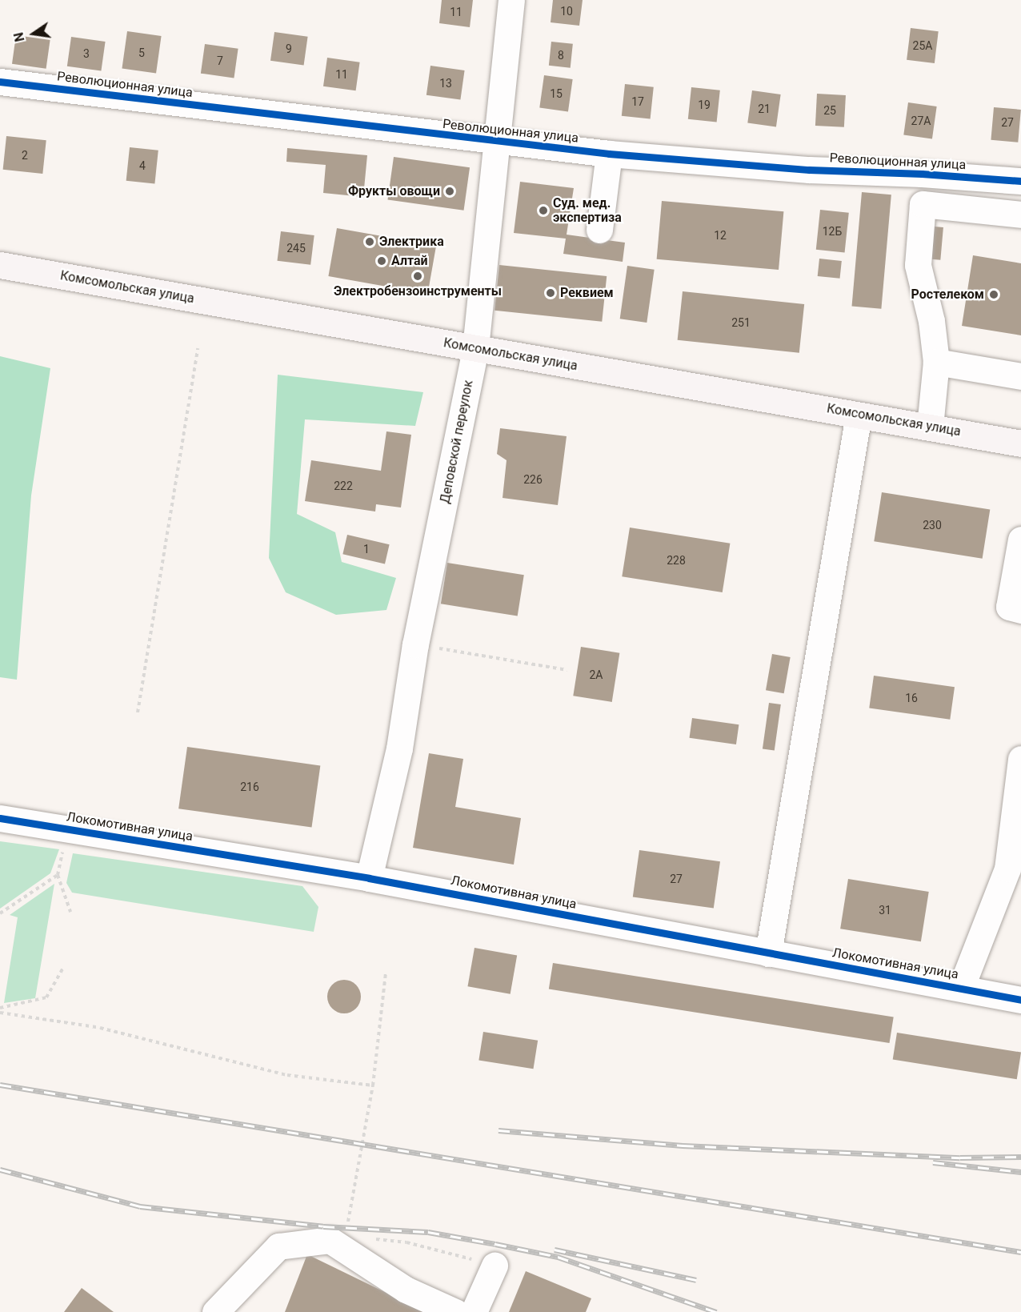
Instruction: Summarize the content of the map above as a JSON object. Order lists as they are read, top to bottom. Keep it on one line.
{"streets":{"main road":["Комсомольская улица"],"street":["Революционная улица","Деповской переулок","Локомотивная улица"]},"crossings":[["Революционная улица","Деповской переулок"],["Комсомольская улица","Деповской переулок"],["Деповской переулок","Локомотивная улица"]],"places":["Фрукты овощи","Суд. мед. экспертиза","Электрика","Алтай","Электробензоинструменты","Реквием","Ростелеком"],"house_numbers":["10","11","25А","9","5","3","8","7","11","13","15","17","19","21","25","27А","27","2","4","12Б","12","245","251","226","222","230","1","228","2А","16","216","27","31"],"north":"left"}
